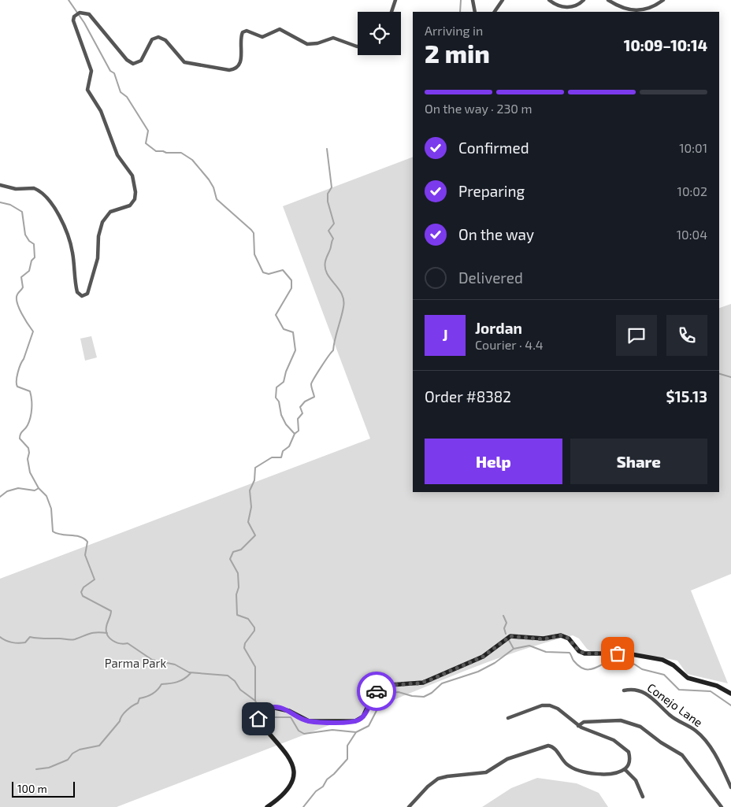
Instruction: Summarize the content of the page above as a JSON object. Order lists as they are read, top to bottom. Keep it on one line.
{"streets":{"street":["Conejo Lane"]},"parks":["Parma Park"],"scale_bar":"100 m","page":{"heading":["2 min","Arriving in","10:09–10:14"],"panel":["Jordan","Courier · 4.4","Order #8382","$15.13"],"bar":"On the way · 230 m","list":[["Confirmed","10:01"],["Preparing","10:02"],["On the way","10:04"],"Delivered"],"round":"J","buttons":["Help","Share"],"scale":"100 m"}}
